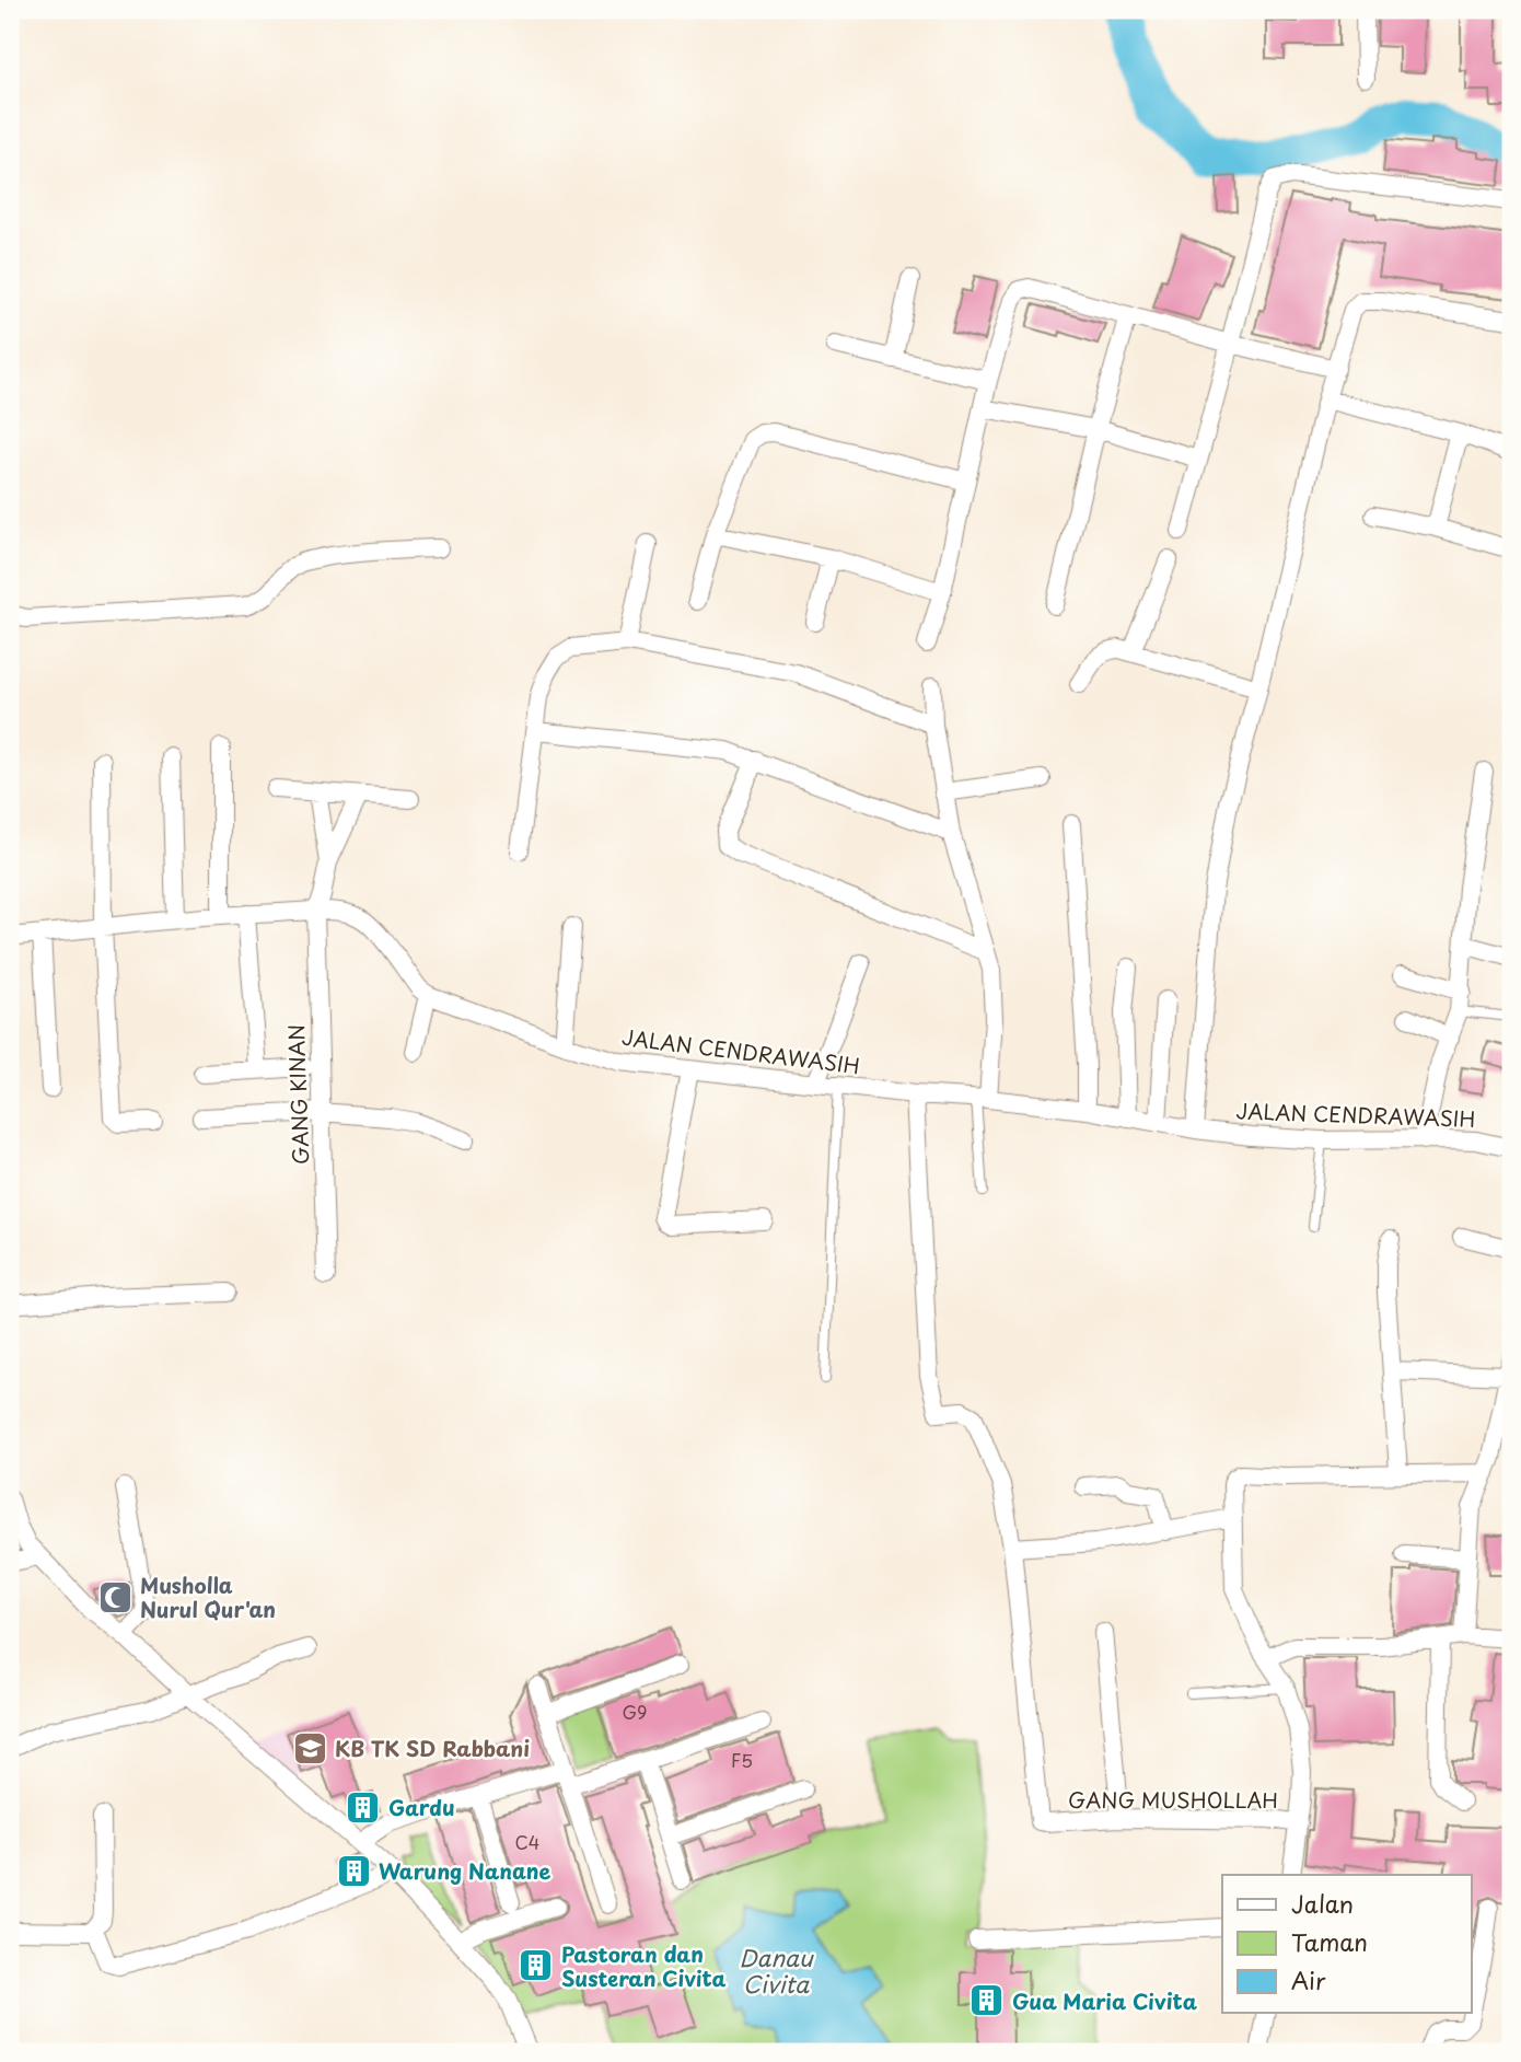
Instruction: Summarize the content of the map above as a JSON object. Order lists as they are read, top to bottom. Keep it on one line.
{"streets":{"street":["JALAN CENDRAWASIH","GANG KINAN","GANG MUSHOLLAH"]},"crossings":[["JALAN CENDRAWASIH","GANG KINAN"]],"water":["Danau Civita"],"places":{"mosque":["Musholla Nurul Qur'an"],"school or university":["KB TK SD Rabbani"],"building":["Gardu","Warung Nanane","Pastoran dan Susteran Civita","Gua Maria Civita"]},"house_numbers":["G9","F5","C4"],"legend":["Jalan","Taman","Air"]}
